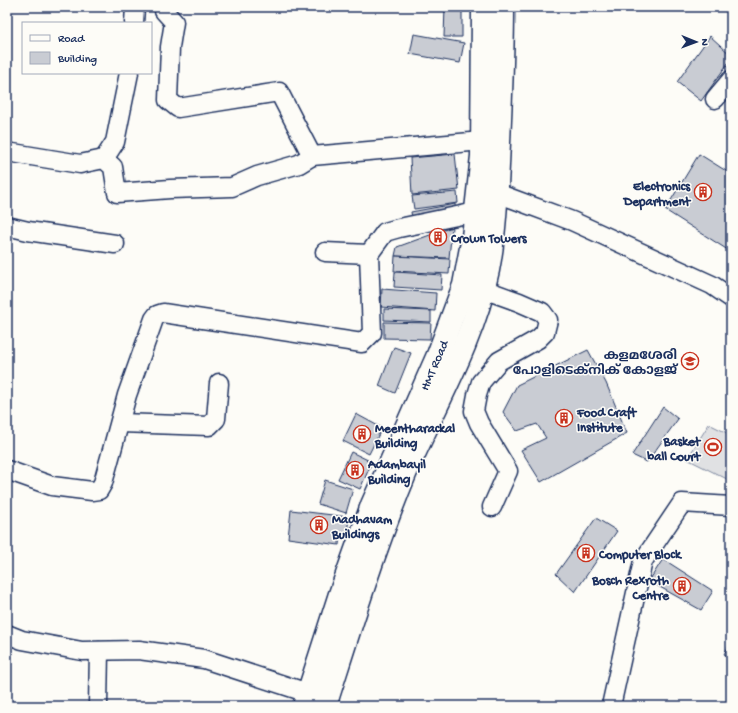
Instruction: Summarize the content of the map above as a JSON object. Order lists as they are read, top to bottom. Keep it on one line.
{"streets":{"main road":["HMT Road"]},"places":{"building":["Electronics Department","Crown Towers","Food Craft Institute","Meentharackal Building","Adambayil Building","Madhavam Buildings","Computer Block","Bosch Rexroth Centre"],"school or university":["കളമശേരി പോളിടെക്നിക് കോളജ്"],"sports":["Basket ball Court"]},"legend":["Road","Building"],"north":"right"}
